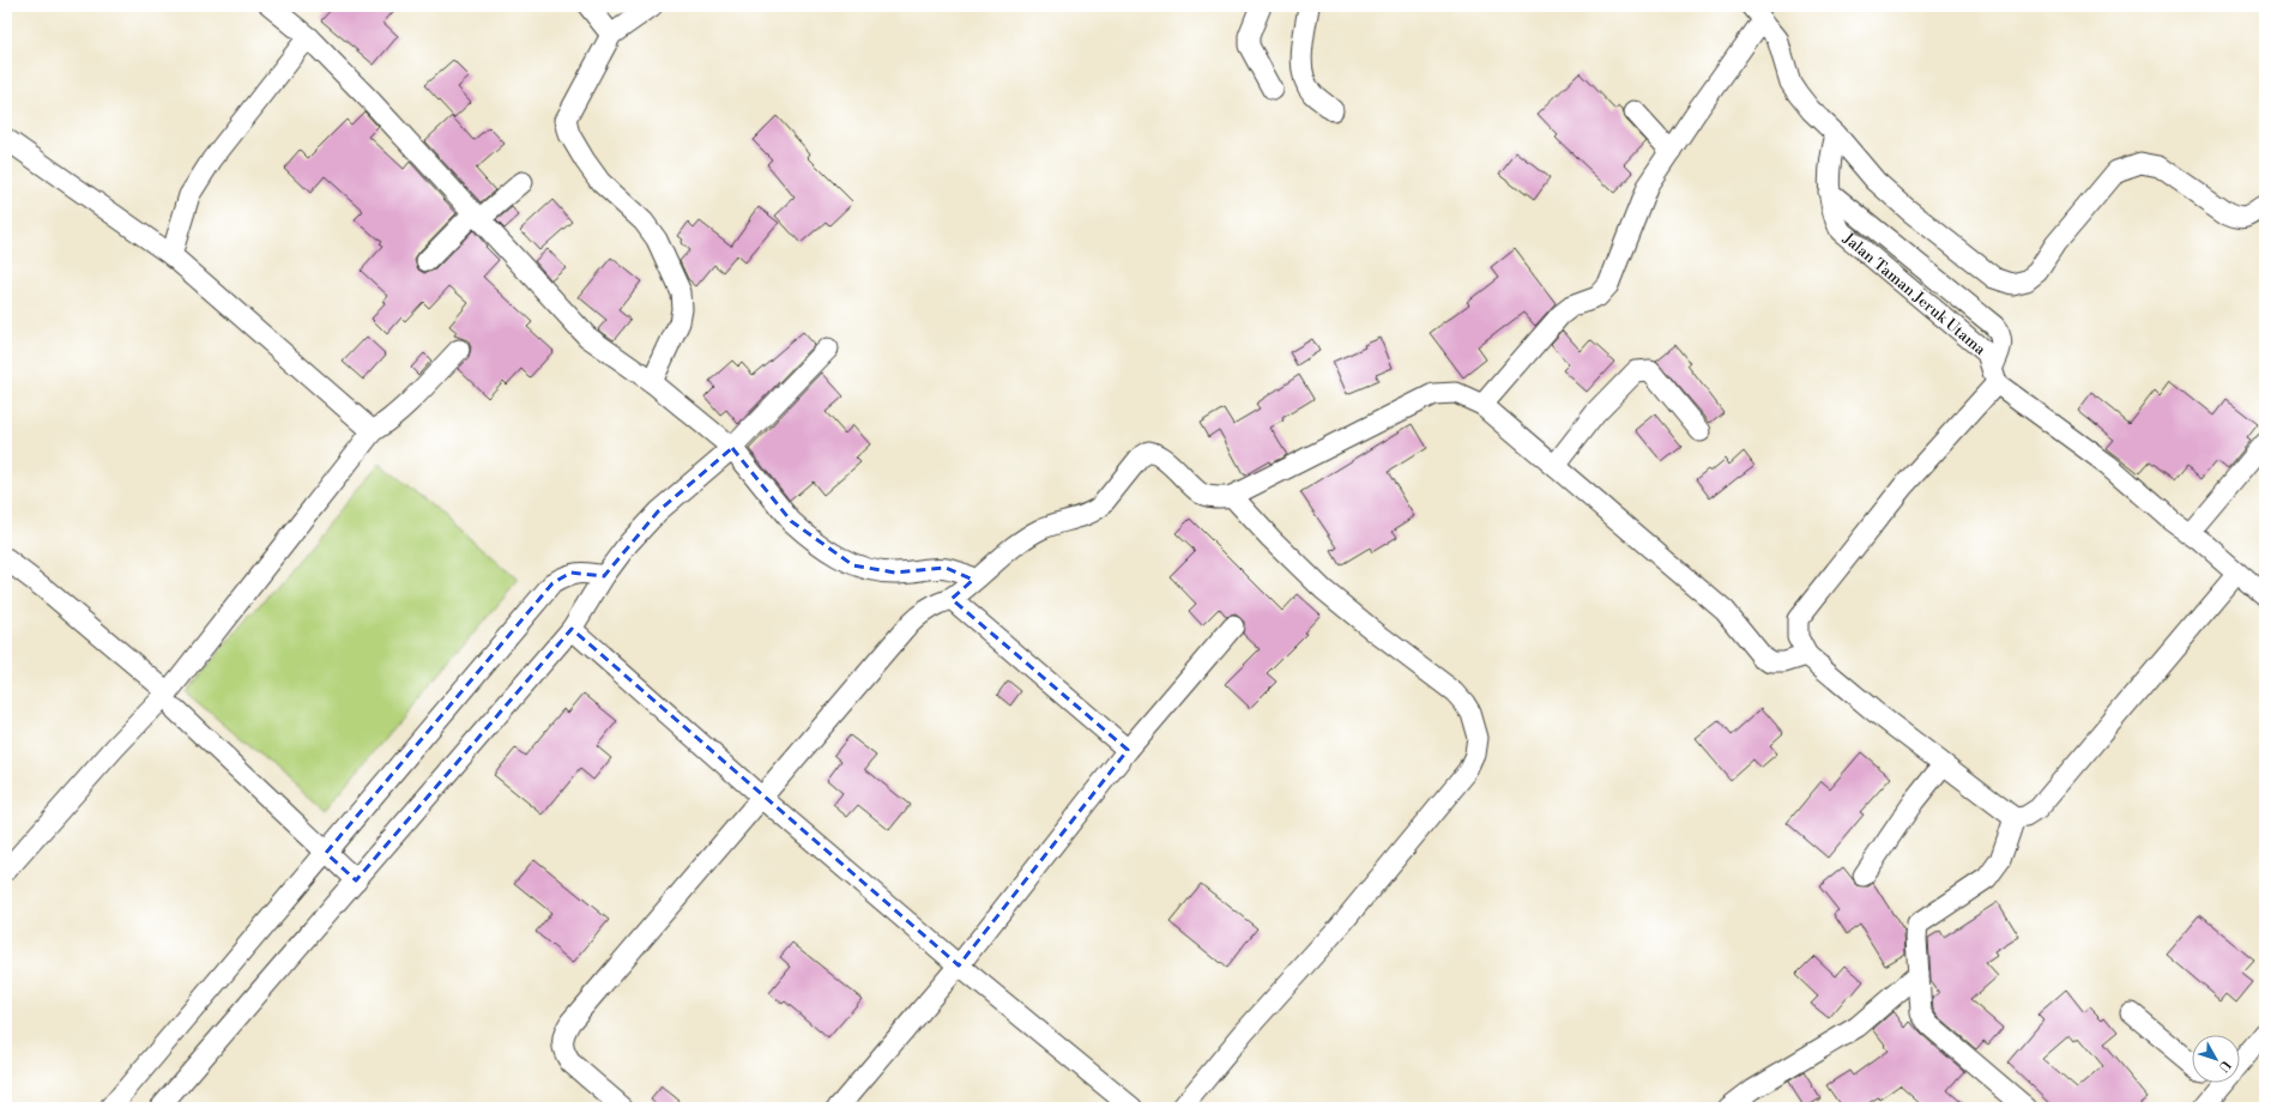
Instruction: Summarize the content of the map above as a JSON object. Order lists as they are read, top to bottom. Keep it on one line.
{"north":"bottom right"}
